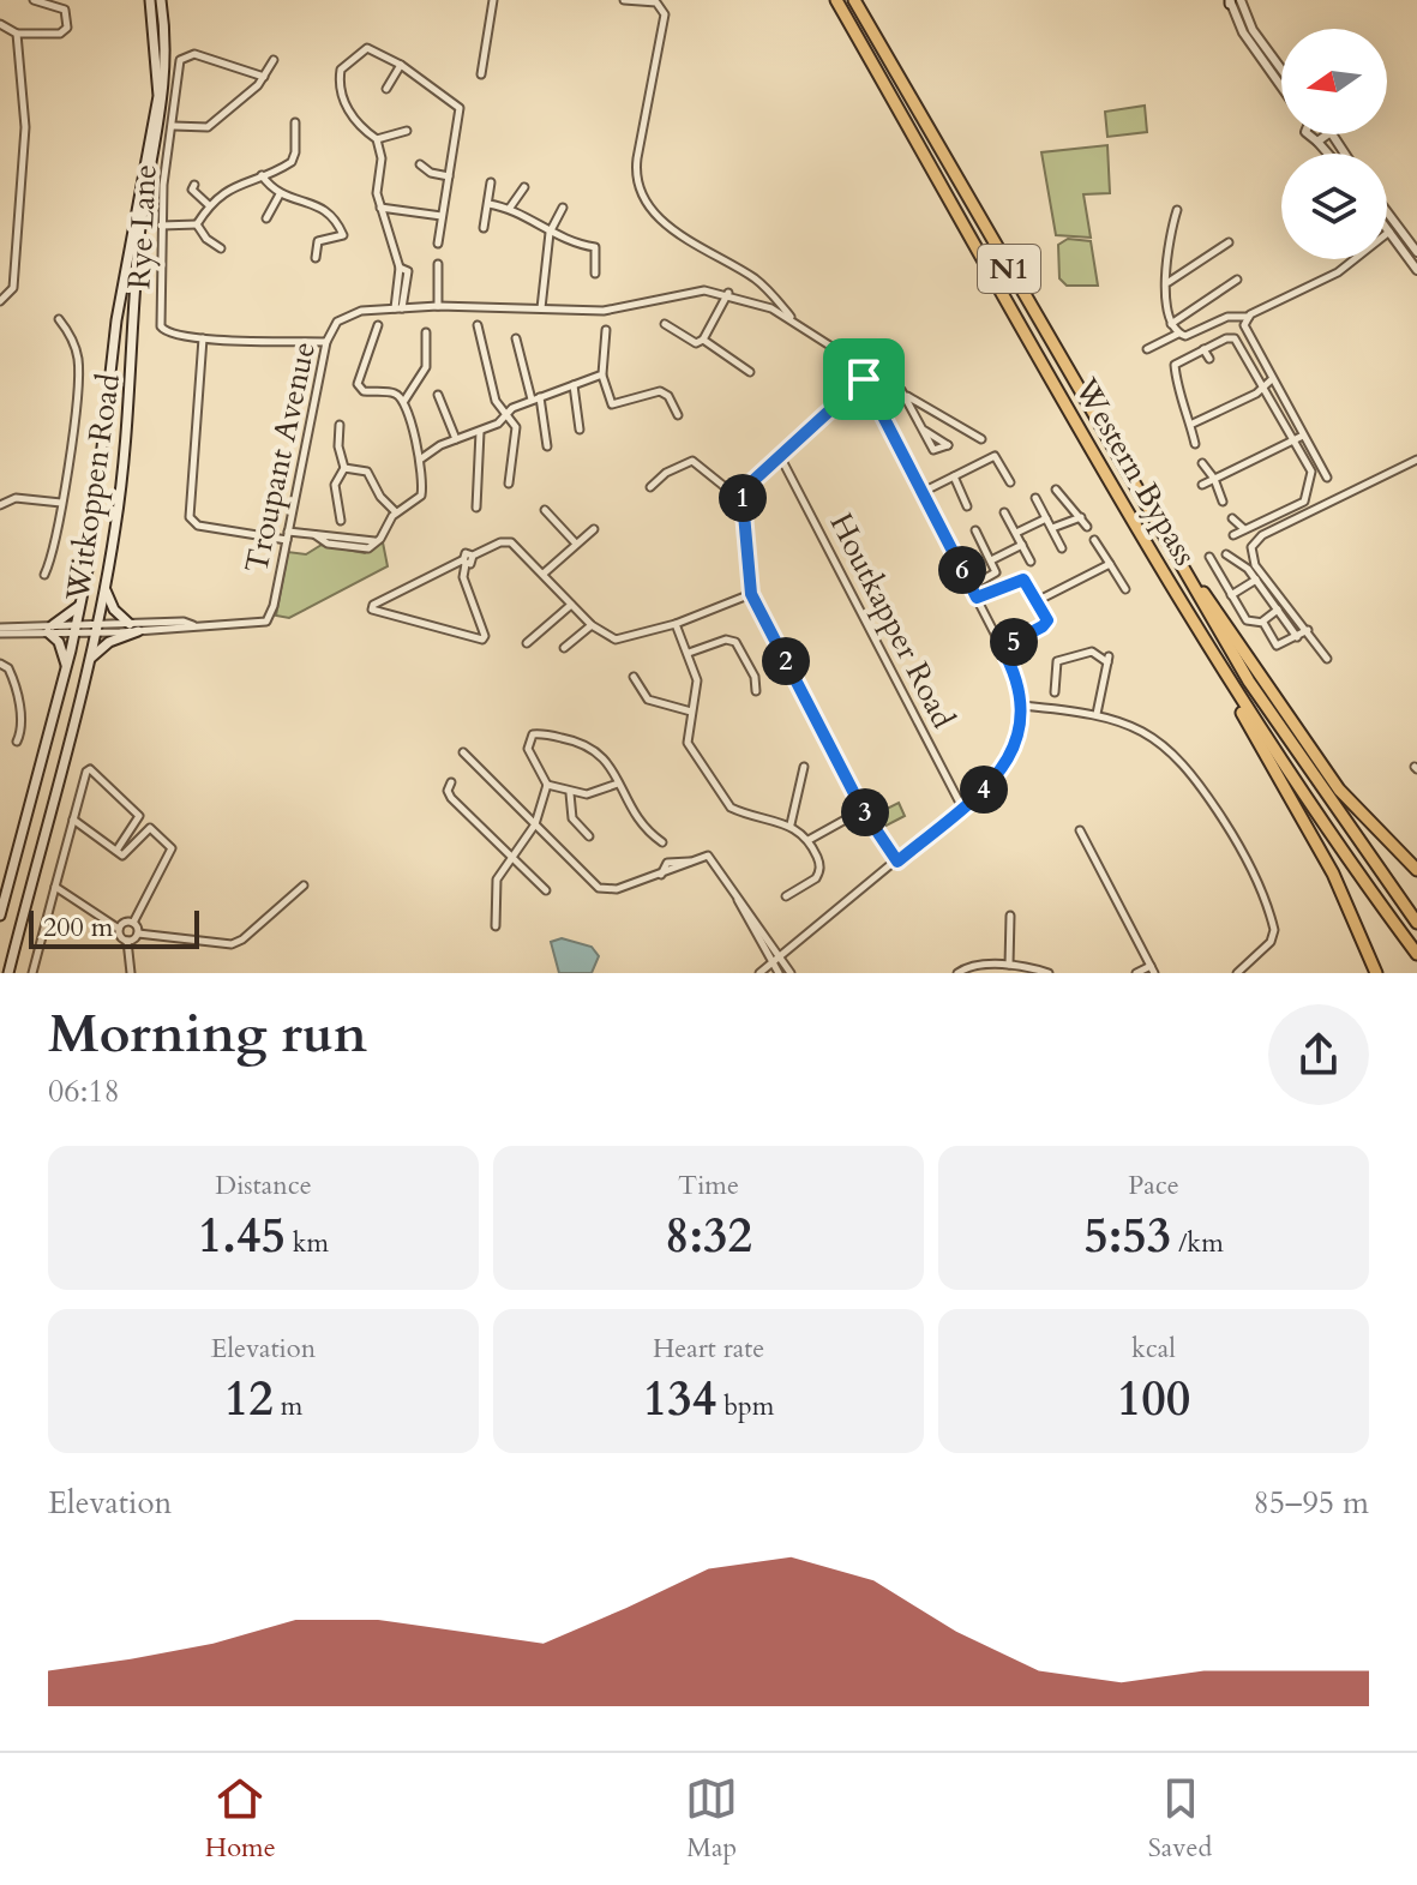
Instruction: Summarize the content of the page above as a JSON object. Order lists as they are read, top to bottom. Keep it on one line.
{"streets":{"highway":["N1","Western Bypass"],"main road":["Witkoppen Road"],"street":["Rye Lane","Troupant Avenue","Houtkapper Road"]},"crossings":[["Troupant Avenue","Houtkapper Road"]],"scale_bar":"200 m","north":"left","page":{"pins":["1","6","5","2","4","3"],"scale":"200 m","heading":["Morning run","06:18"],"stats":[["Distance","1.45 km"],["Time","8:32"],["Pace","5:53 /km"],["Elevation","12 m"],["Heart rate","134 bpm"],["kcal","100"]],"chart":["Elevation","85–95 m"],"tabs":["Home","Map","Saved"]}}
